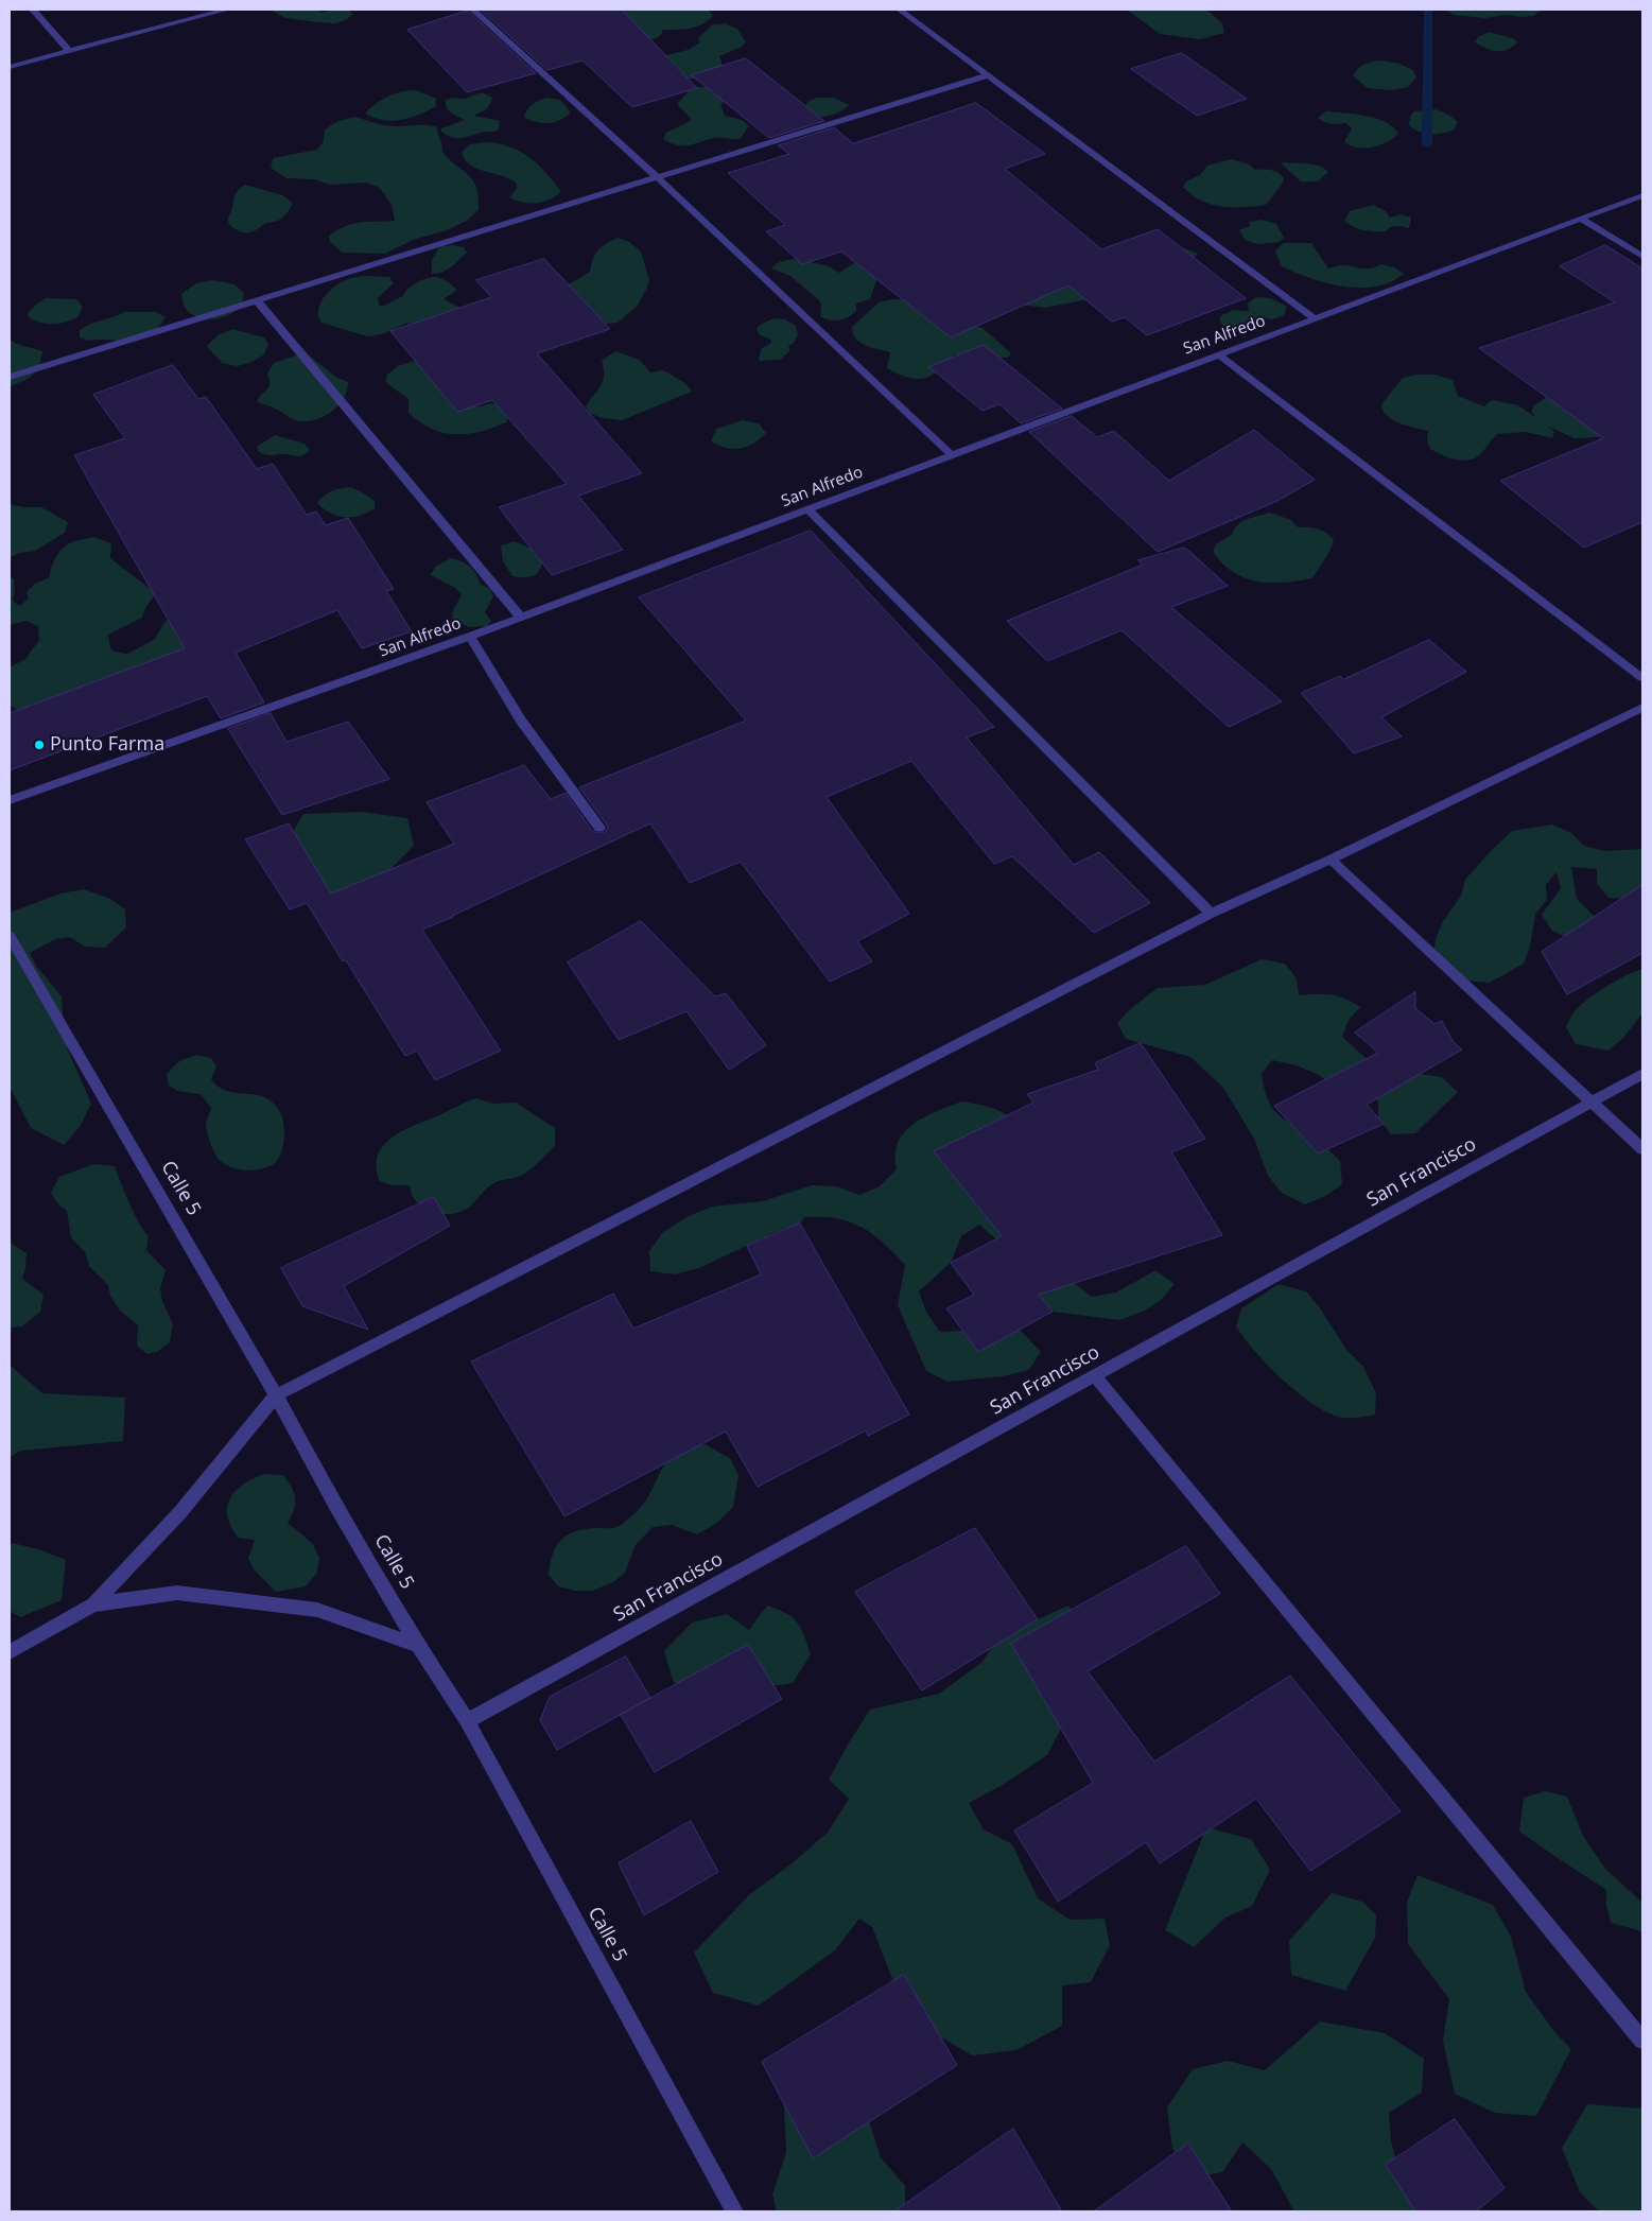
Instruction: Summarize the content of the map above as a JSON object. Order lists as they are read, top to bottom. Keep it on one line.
{"streets":{"street":["San Alfredo","San Francisco","Calle 5"]},"crossings":[["San Francisco","Calle 5"]],"places":["Punto Farma"]}
